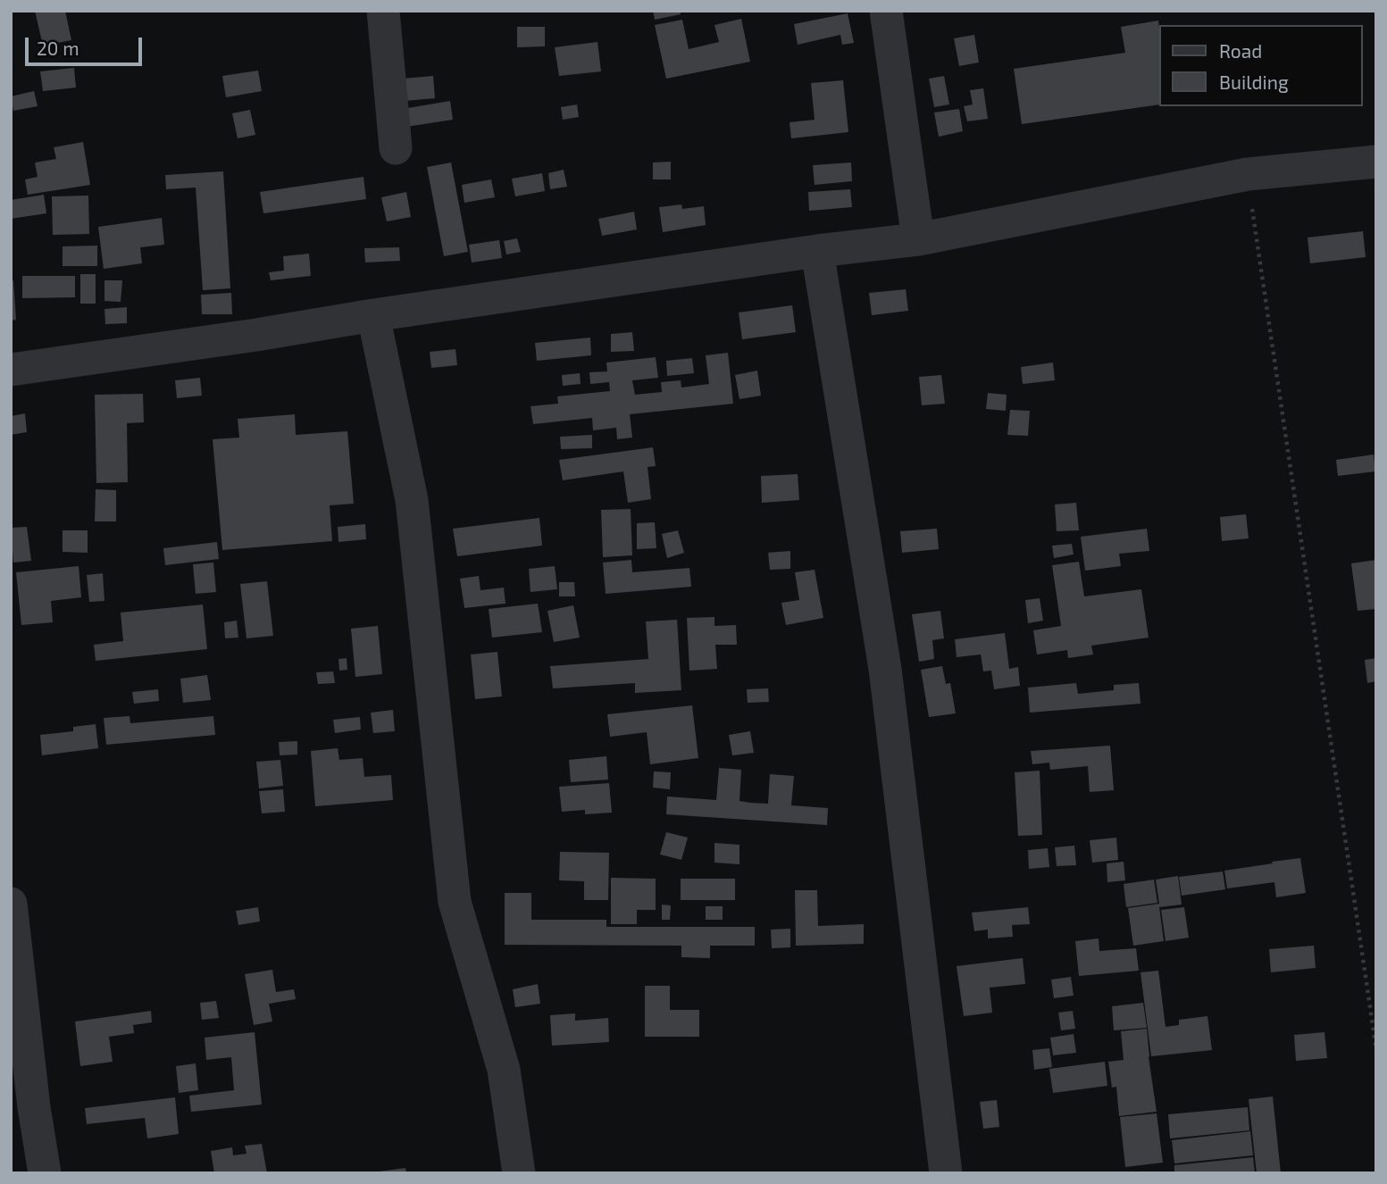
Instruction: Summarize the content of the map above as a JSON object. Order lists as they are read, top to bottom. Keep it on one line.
{"legend":["Road","Building"],"scale_bar":"20 m"}
